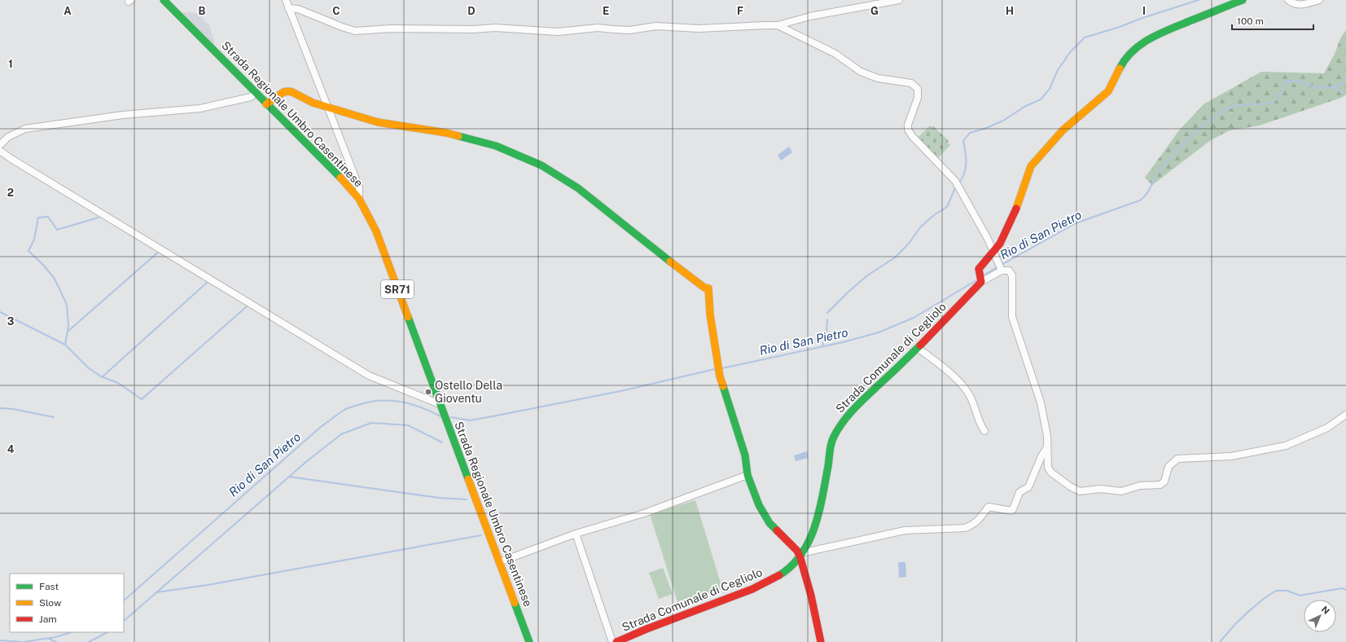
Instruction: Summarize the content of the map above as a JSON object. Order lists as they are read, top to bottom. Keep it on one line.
{"streets":{"street":["Strada Regionale Umbro Casentinese","SR71","Strada Comunale di Cegliolo"]},"water":["Rio di San Pietro"],"places":["Ostello Della Gioventu"],"legend":["Fast","Slow","Jam"],"scale_bar":"100 m","north":"top right","grid":{"columns":["A","B","C","D","E","F","G","H","I"],"rows":["1","2","3","4"]}}
